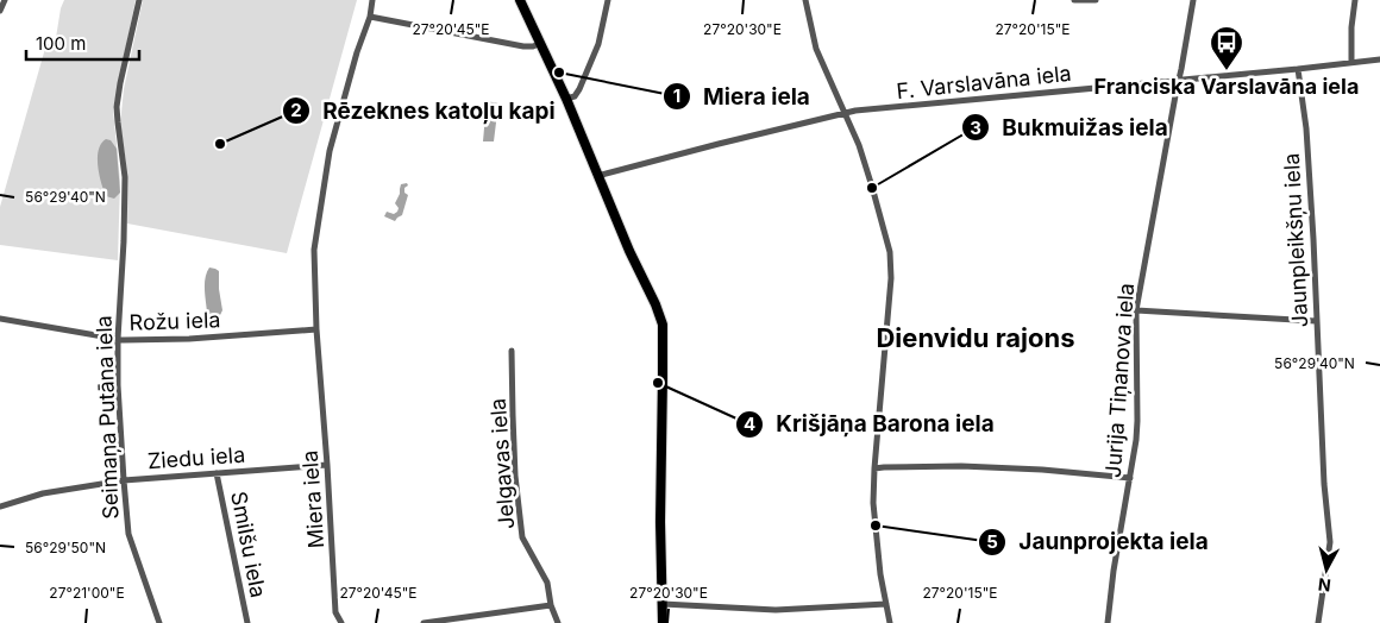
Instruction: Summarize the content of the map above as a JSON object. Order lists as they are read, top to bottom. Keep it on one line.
{"streets":{"street":["F. Varslavāna iela","Jaunpleikšņu iela","Rožu iela","Jurija Tiņanova iela","Seimaņa Putāna iela","Ziedu iela","Jelgavas iela","Miera iela","Smilšu iela"]},"crossings":[["F. Varslavāna iela","Jaunpleikšņu iela"],["F. Varslavāna iela","Jurija Tiņanova iela"],["Rožu iela","Seimaņa Putāna iela"],["Rožu iela","Miera iela"],["Seimaņa Putāna iela","Ziedu iela"],["Ziedu iela","Miera iela"],["Ziedu iela","Smilšu iela"]],"districts":["Dienvidu rajons"],"places":{"bus stop":["Franciska Varslavāna iela"],"other":["Miera iela","Rēzeknes katoļu kapi","Bukmuižas iela","Krišjāņa Barona iela","Jaunprojekta iela"]},"scale_bar":"100 m","north":"bottom","coordinates":["27°20'45\"E","27°20'30\"E","27°20'15\"E","56°29'40\"N","56°29'50\"N","27°21'00\"E"]}
